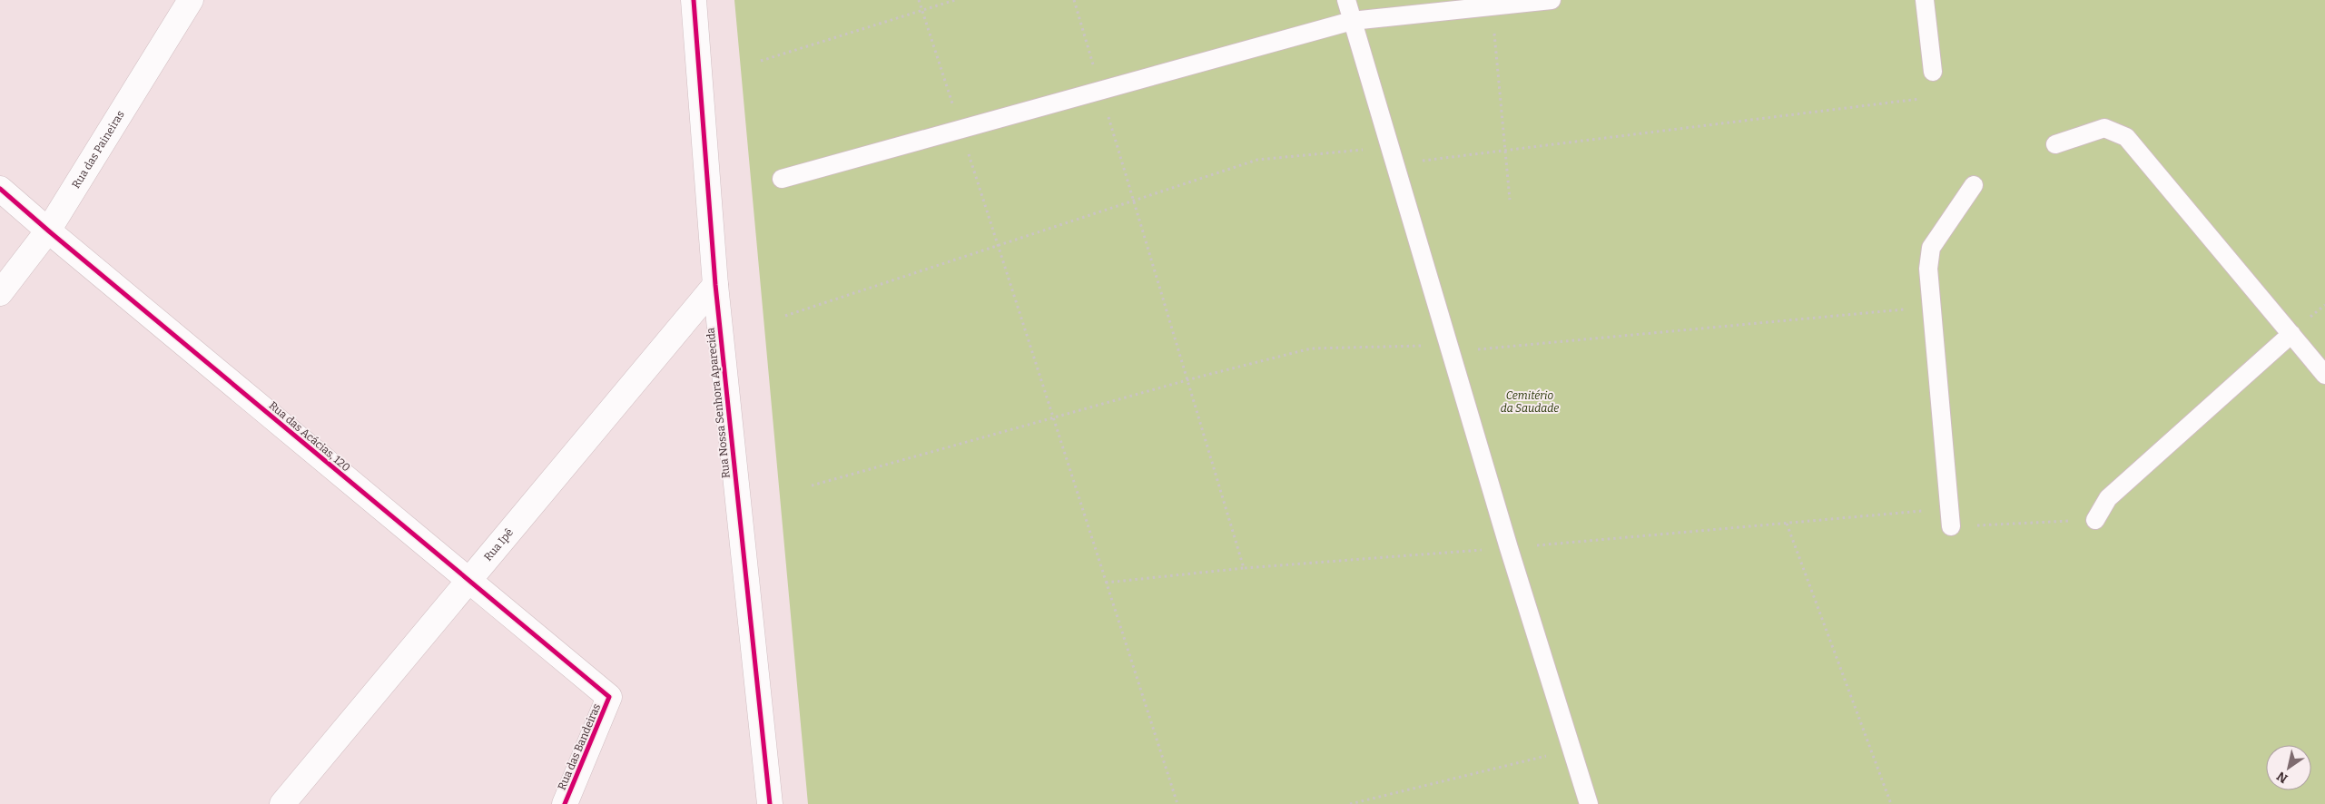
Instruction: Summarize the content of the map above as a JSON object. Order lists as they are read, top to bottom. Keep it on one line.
{"streets":{"street":["Rua das Paineiras","Rua Nossa Senhora Aparecida","Rua das Acácias, 120","Rua Ipê","Rua das Bandeiras"]},"crossings":[["Rua das Paineiras","Rua das Acácias, 120"],["Rua Nossa Senhora Aparecida","Rua Ipê"],["Rua das Acácias, 120","Rua Ipê"],["Rua das Acácias, 120","Rua das Bandeiras"]],"parks":["Cemitério da Saudade"],"north":"bottom left"}
